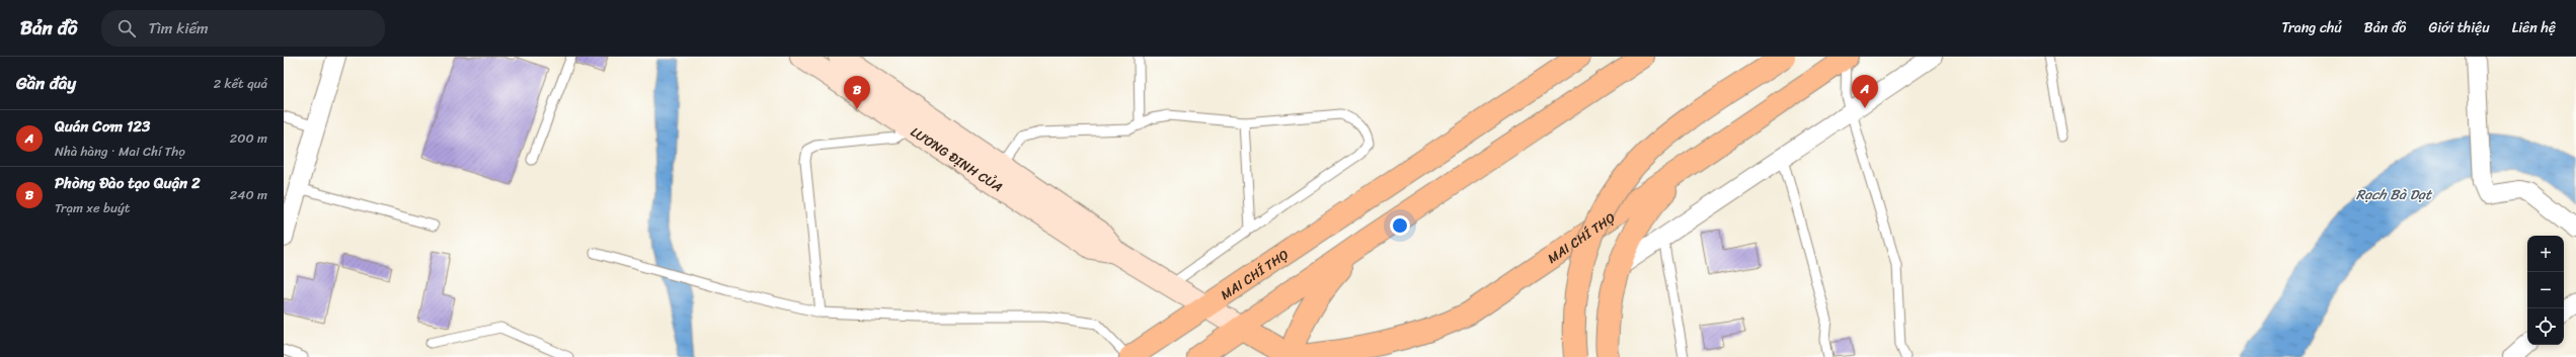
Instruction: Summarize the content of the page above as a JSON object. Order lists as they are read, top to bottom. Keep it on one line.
{"streets":{"main road":["LƯƠNG ĐỊNH CỦA","MAI CHÍ THỌ"]},"crossings":[["LƯƠNG ĐỊNH CỦA","MAI CHÍ THỌ"]],"water":["Rạch Bà Dạt"],"page":{"header":"Bản đồ","search":"Tìm kiếm","nav":["Trang chủ","Bản đồ","Giới thiệu","Liên hệ"],"heading":["Gần đây","2 kết quả"],"pins":["A","B"],"list":[{"mark":"A","name":"Quán Cơm 123","note":"Nhà hàng · Mai Chí Thọ","value":"200 m"},{"mark":"B","name":"Phòng Đào tạo Quận 2","note":"Trạm xe buýt","value":"240 m"}],"map_buttons":["+","−"]}}
